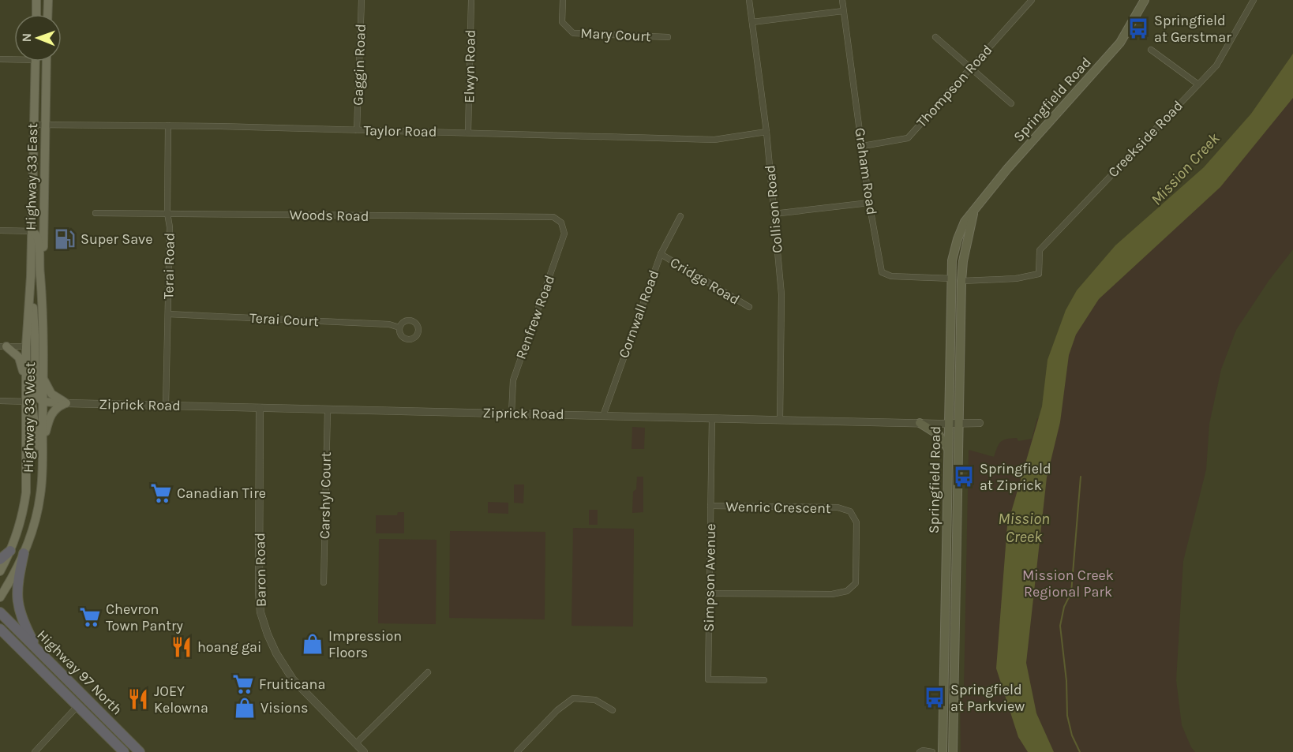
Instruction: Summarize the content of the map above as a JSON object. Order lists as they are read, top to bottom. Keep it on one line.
{"streets":{"highway":["Highway 97 North"],"main road":["Springfield Road","Highway 33 East","Highway 33 West"],"street":["Mary Court","Gaggin Road","Elwyn Road","Thompson Road","Taylor Road","Creekside Road","Graham Road","Collison Road","Woods Road","Terai Road","Cridge Road","Cornwall Road","Renfrew Road","Terai Court","Ziprick Road","Carshyl Court","Wenric Crescent","Baron Road","Simpson Avenue"]},"crossings":[["Gaggin Road","Taylor Road"],["Elwyn Road","Taylor Road"],["Thompson Road","Graham Road"],["Springfield Road","Creekside Road"],["Springfield Road","Graham Road"],["Springfield Road","Ziprick Road"],["Taylor Road","Highway 33 East"],["Taylor Road","Collison Road"],["Taylor Road","Terai Road"],["Taylor Road","Highway 33 West"],["Highway 33 East","Highway 33 West"],["Collison Road","Ziprick Road"],["Woods Road","Terai Road"],["Woods Road","Renfrew Road"],["Terai Road","Terai Court"],["Terai Road","Ziprick Road"],["Cridge Road","Cornwall Road"],["Cornwall Road","Ziprick Road"],["Renfrew Road","Ziprick Road"],["Ziprick Road","Carshyl Court"],["Ziprick Road","Baron Road"],["Ziprick Road","Simpson Avenue"],["Wenric Crescent","Simpson Avenue"]],"water":["Mission Creek"],"parks":["Mission Creek Regional Park"],"places":{"bus stop":["Springfield at Gerstmar","Springfield at Ziprick","Springfield at Parkview"],"fuel station":["Super Save"],"supermarket":["Canadian Tire","Chevron Town Pantry","Fruiticana"],"shop":["Impression Floors","Visions"],"restaurant":["hoang gai","JOEY Kelowna"]},"north":"left"}
